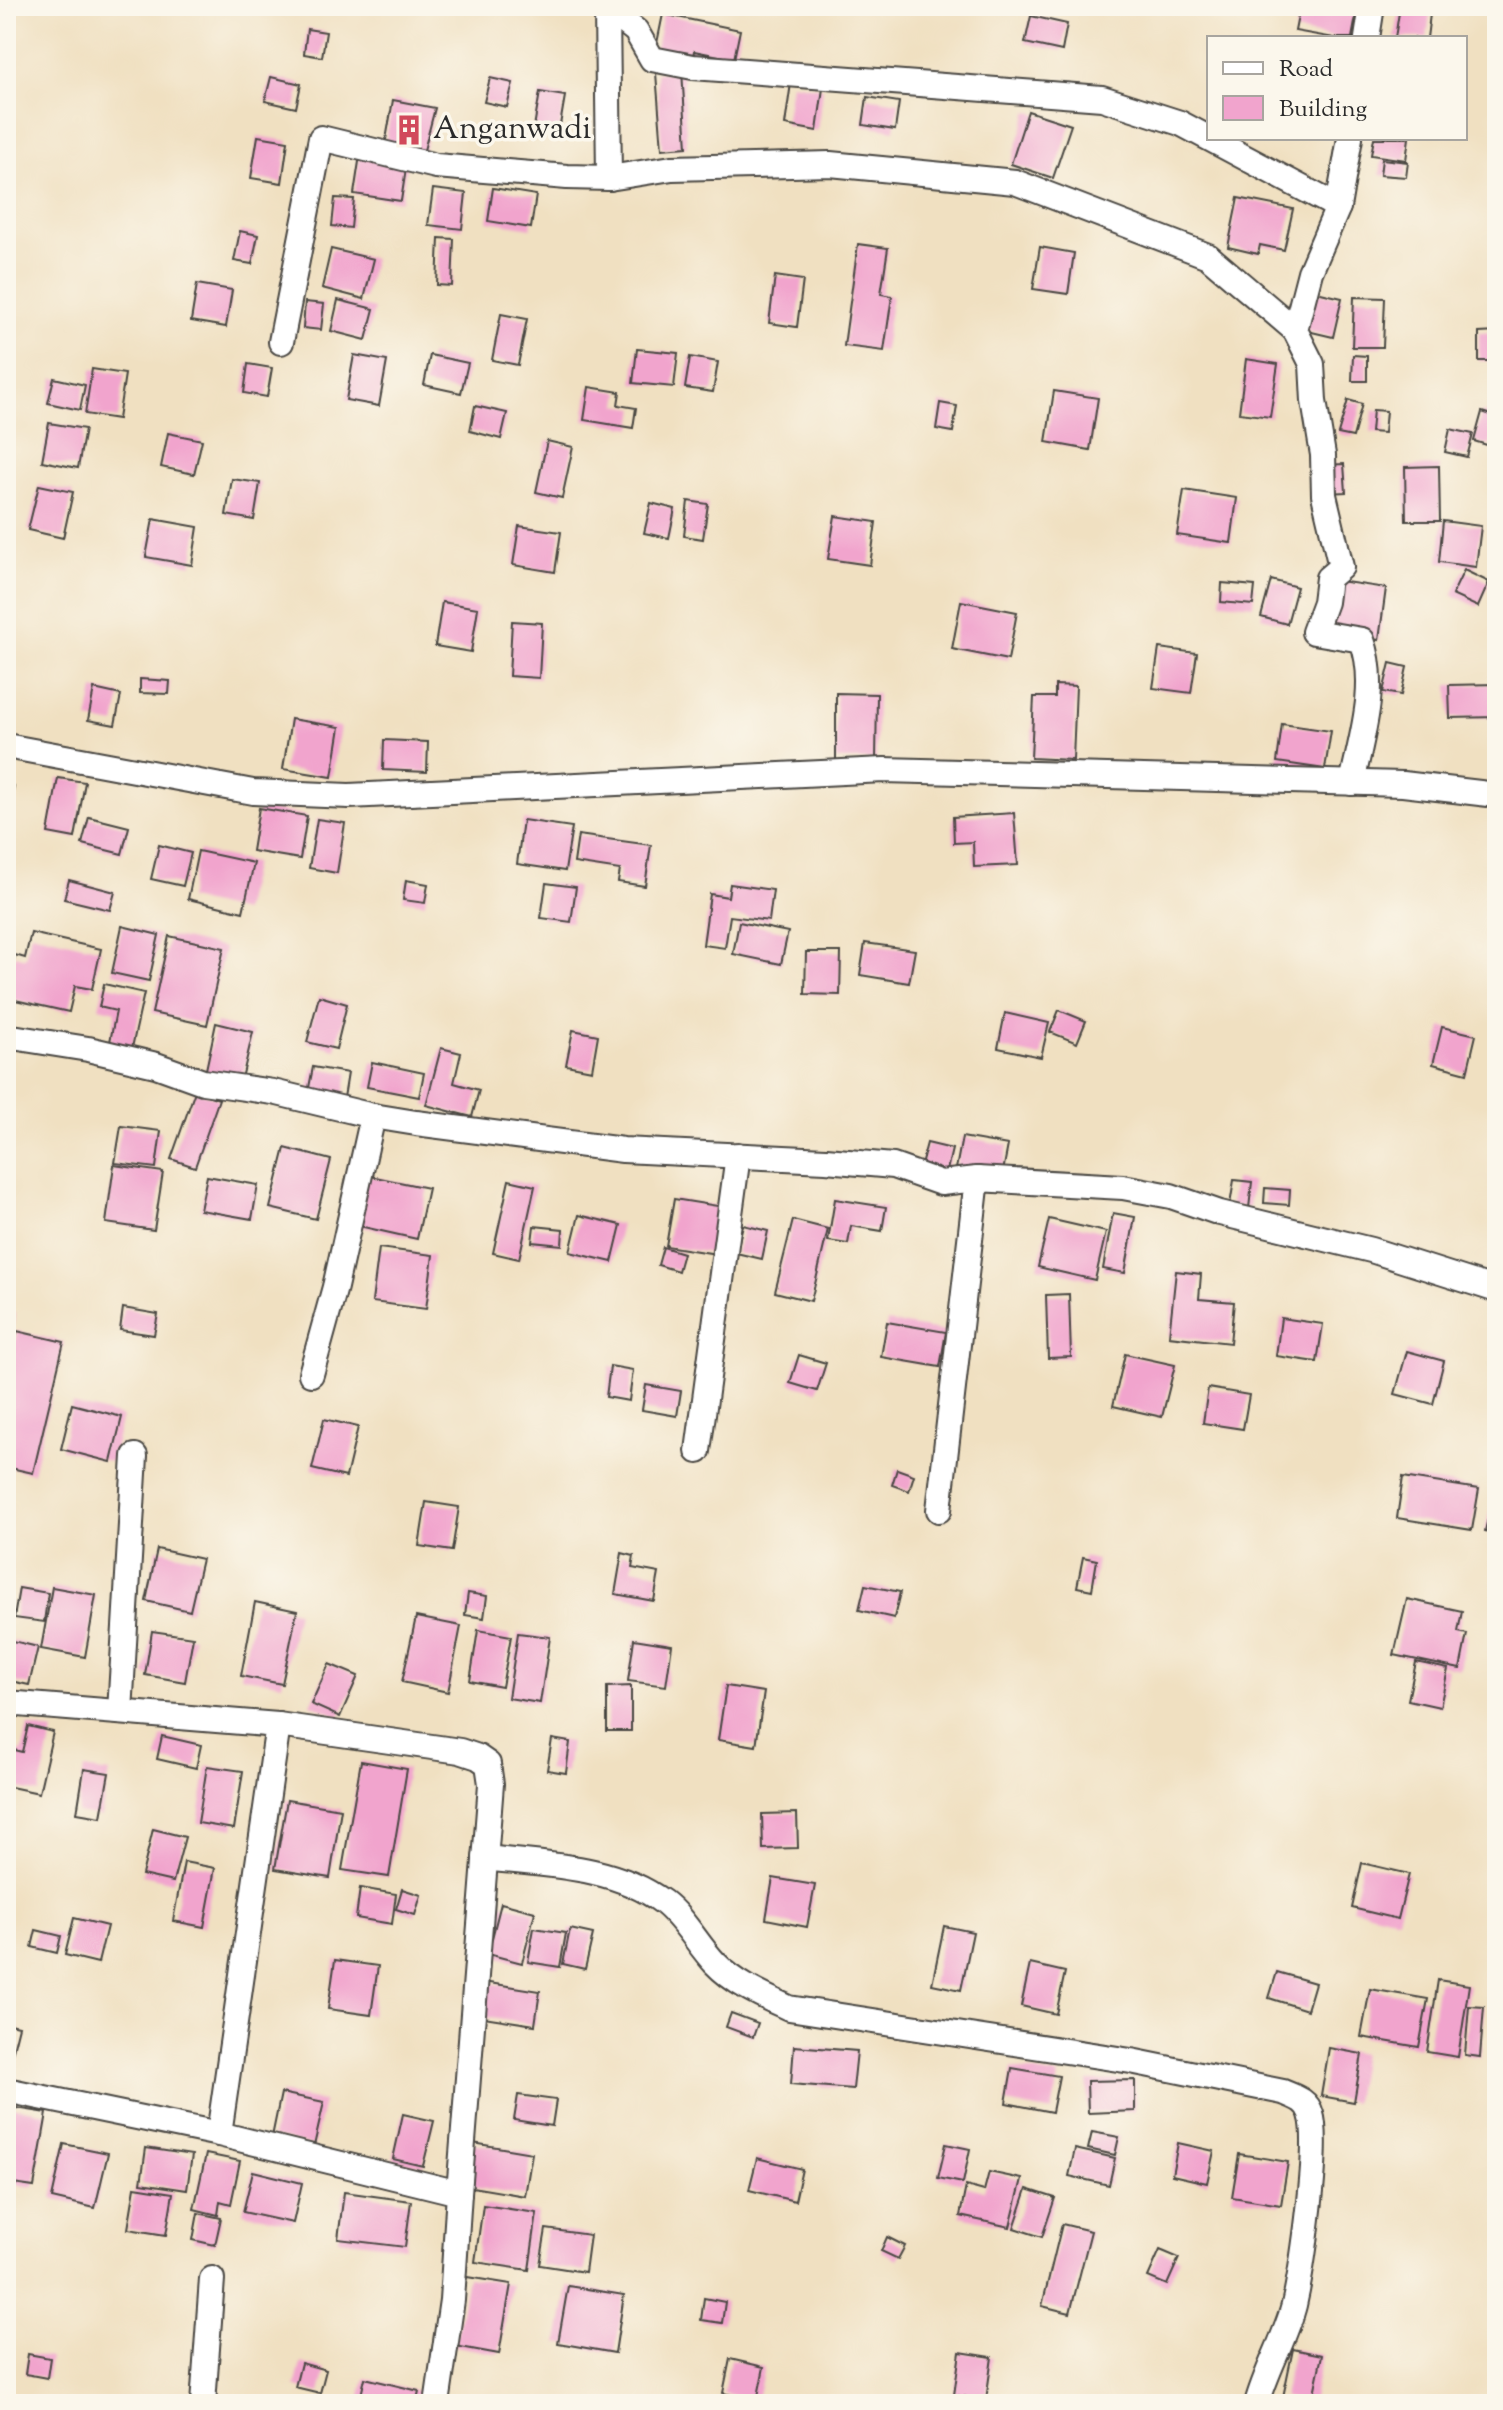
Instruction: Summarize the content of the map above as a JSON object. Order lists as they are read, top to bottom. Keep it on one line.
{"places":{"building":["Anganwadi"]},"legend":["Road","Building"]}
